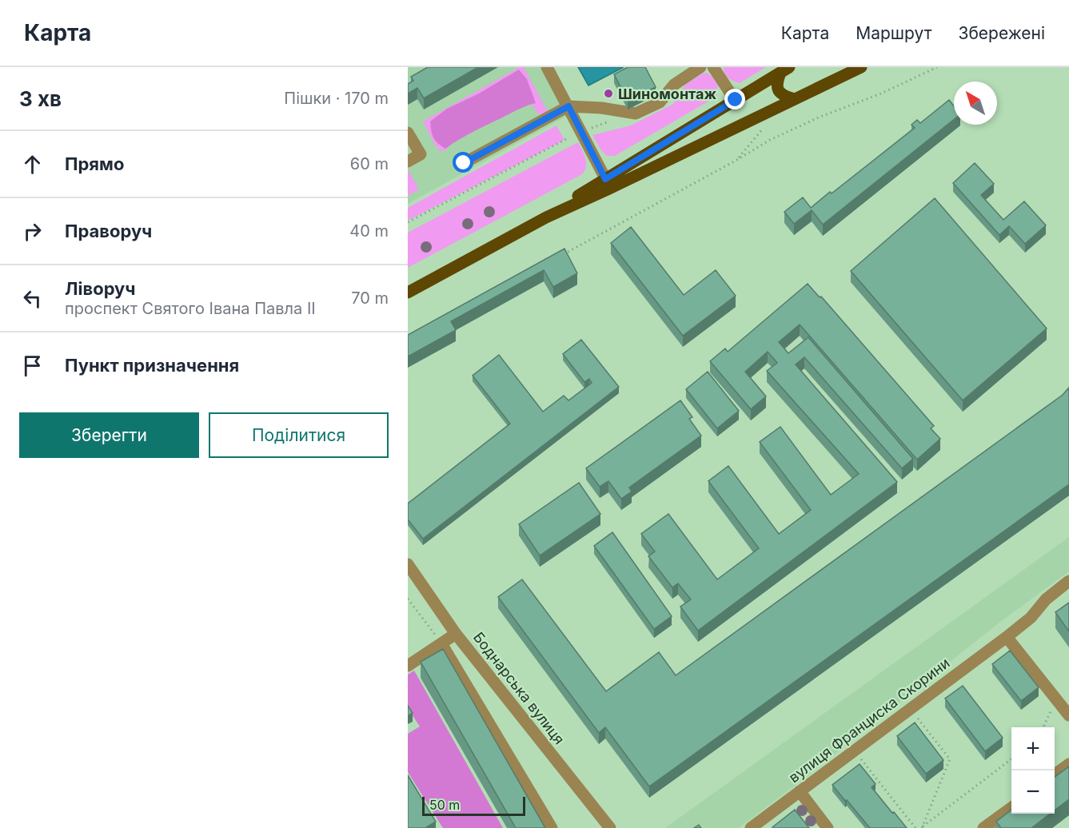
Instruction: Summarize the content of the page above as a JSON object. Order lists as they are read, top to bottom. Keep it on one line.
{"streets":{"street":["Боднарська вулиця","вулиця Франциска Скорини"]},"places":["Шиномонтаж"],"scale_bar":"50 m","north":"top left","page":{"header":"Карта","nav":["Карта","Маршрут","Збережені"],"heading":["3 хв","Пішки · 170 m"],"list":[["Прямо","60 m"],["Праворуч","40 m"],["Ліворуч","проспект Святого Івана Павла II","70 m"],"Пункт призначення"],"buttons":["Зберегти","Поділитися"],"map_buttons":["+","−"],"scale":"50 m"}}
